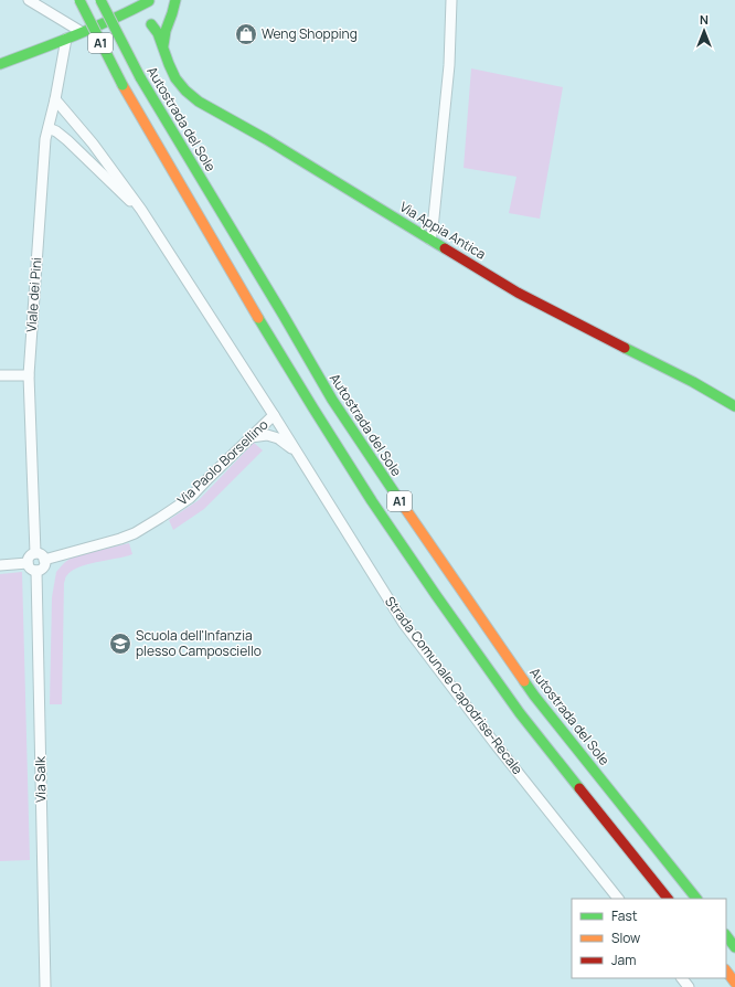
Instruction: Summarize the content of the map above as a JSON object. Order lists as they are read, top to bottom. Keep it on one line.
{"streets":{"main road":["A1","Autostrada del Sole","Via Appia Antica"],"street":["Viale dei Pini","Via Paolo Borsellino","Strada Comunale Capodrise-Recale","Via Salk"]},"crossings":[["Viale dei Pini","Via Paolo Borsellino"],["Viale dei Pini","Via Salk"],["Via Paolo Borsellino","Strada Comunale Capodrise-Recale"],["Via Paolo Borsellino","Via Salk"]],"places":{"shop":["Weng Shopping"],"school or university":["Scuola dell'Infanzia plesso Camposciello"]},"legend":["Fast","Slow","Jam"],"north":"top"}
